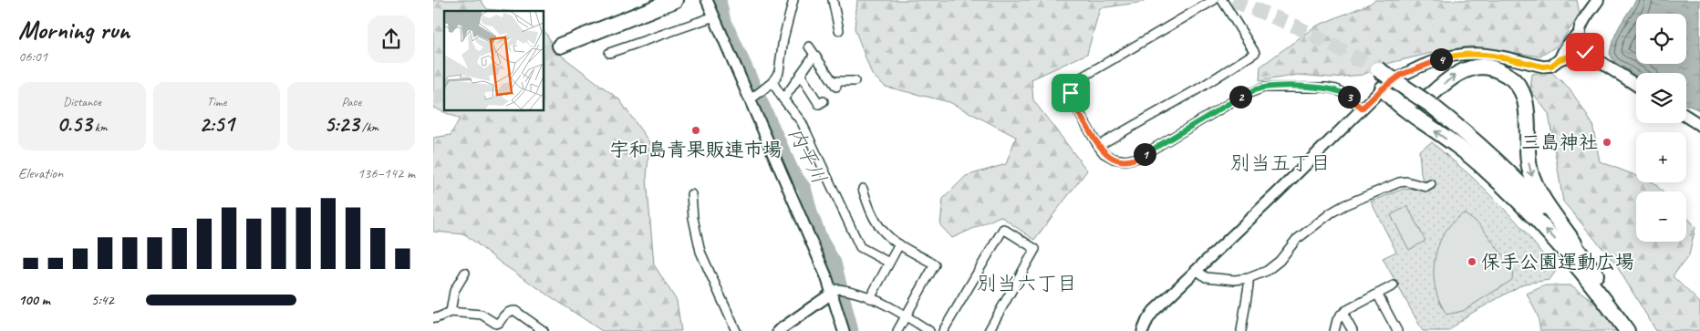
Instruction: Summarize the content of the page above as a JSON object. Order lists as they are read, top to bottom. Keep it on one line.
{"districts":["別当五丁目","別当六丁目"],"water":["内平川"],"places":["宇和島青果販連市場","三島神社","保手公園運動広場"],"page":{"heading":["Morning run","06:01"],"map_buttons":["+","−"],"pins":["4","2","3","1"],"stats":[["Distance","0.53 km"],["Time","2:51"],["Pace","5:23 /km"]],"chart":["Elevation","136–142 m"],"list":[{"name":"100 m","note":"5:42"}]}}
